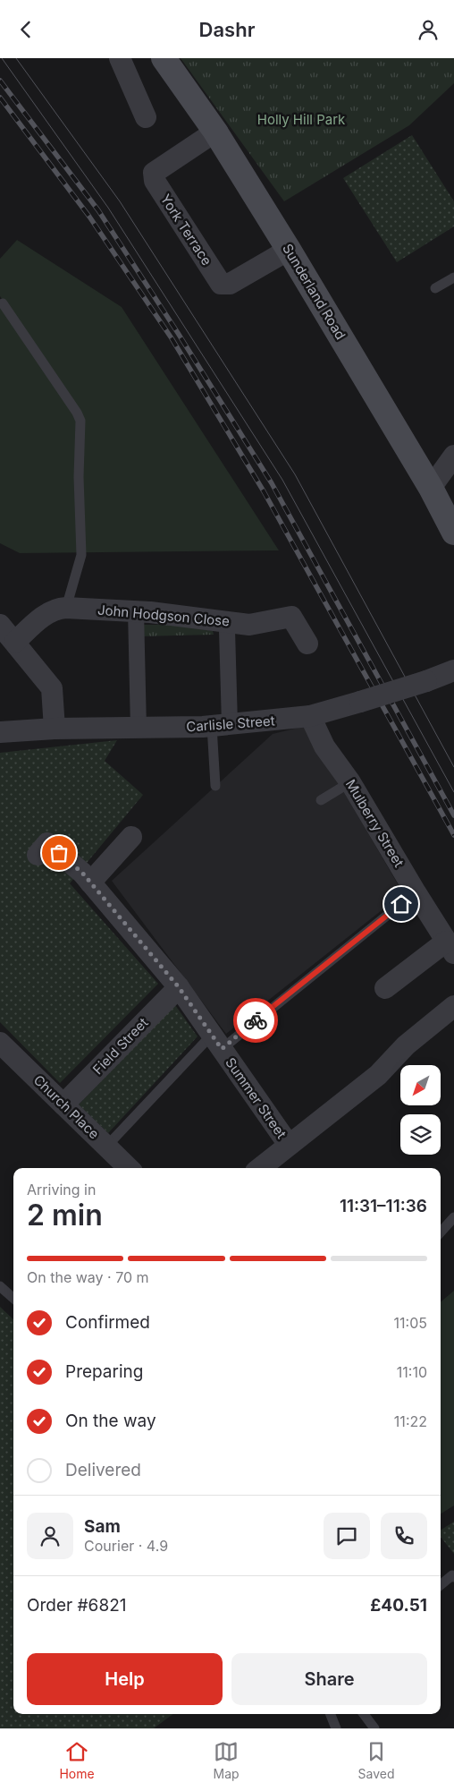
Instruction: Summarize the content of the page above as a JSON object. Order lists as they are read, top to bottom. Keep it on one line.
{"streets":{"main road":["Sunderland Road"],"street":["York Terrace","John Hodgson Close","Carlisle Street","Mulberry Street","Field Street","Summer Street","Church Place"]},"crossings":[["York Terrace","Sunderland Road"],["Carlisle Street","Mulberry Street"],["Field Street","Summer Street"],["Field Street","Church Place"]],"parks":["Holly Hill Park"],"north":"bottom left","page":{"header":"Dashr","heading":["2 min","Arriving in","11:31–11:36"],"panel":["Sam","Courier · 4.9","Order #6821","£40.51"],"bar":"On the way · 70 m","list":[["Confirmed","11:05"],["Preparing","11:10"],["On the way","11:22"],"Delivered"],"buttons":["Help","Share"],"tabs":["Home","Map","Saved"]}}
